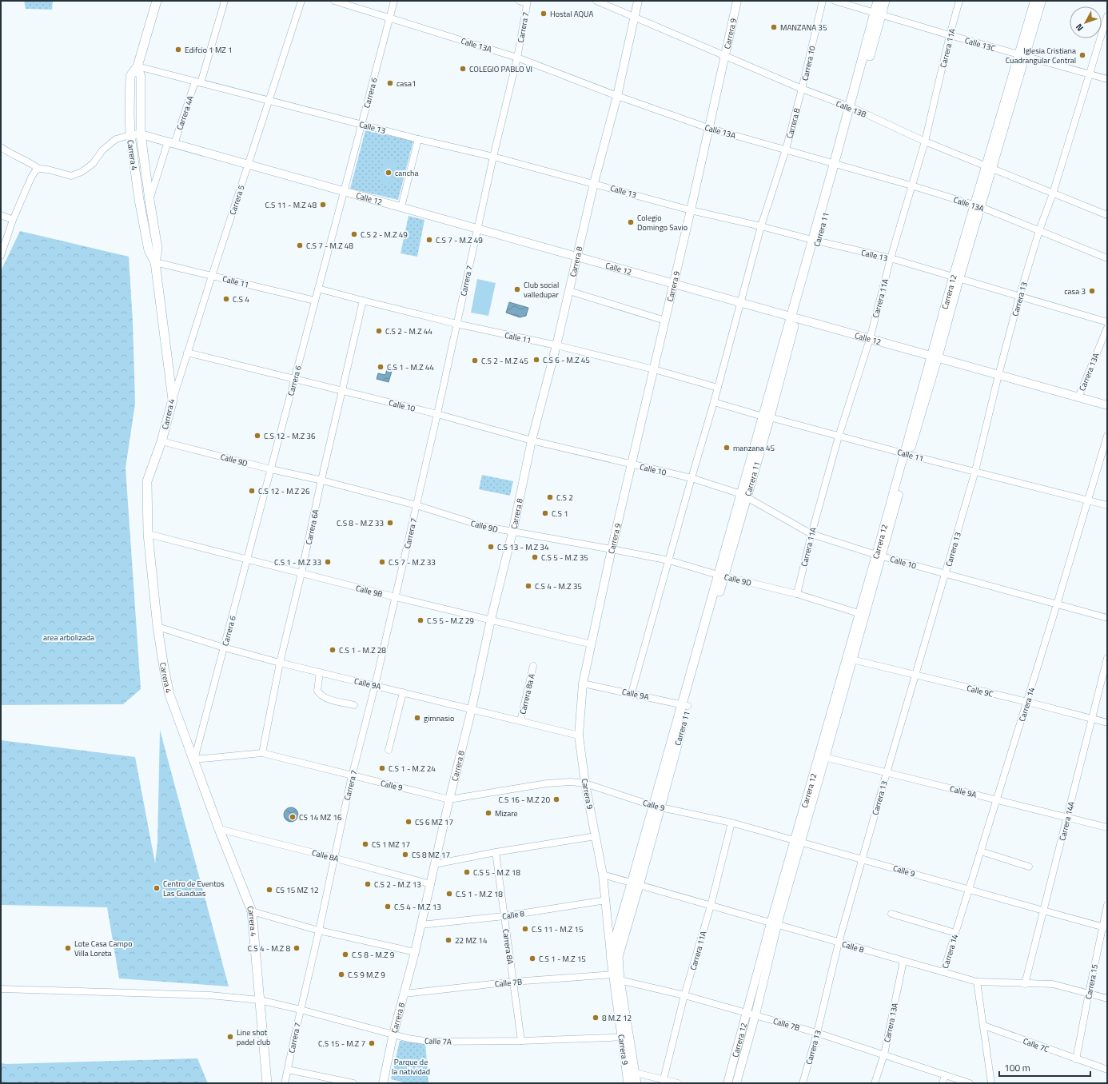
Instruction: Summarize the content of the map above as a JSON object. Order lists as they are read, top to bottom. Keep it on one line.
{"streets":{"main road":["Carrera 9","Carrera 4","Carrera 11"],"street":["Carrera 7","Calle 13C","Calle 13A","Carrera 11A","Carrera 10","Carrera 6","Calle 13B","Carrera 4A","Carrera 8","Calle 13","Calle 12","Carrera 5","Calle 11","Carrera 12","Carrera 13","Carrera 13A","Calle 10","Calle 9D","Carrera 6A","Calle 9B","Calle 9A","Calle 9C","Carrera 8a A","Carrera 14","Calle 9","Carrera 14A","Calle 8A","Calle 8","Carrera 8A","Carrera 15","Calle 7B","Calle 7A","Calle 7C"]},"crossings":[["Carrera 7","Calle 13A"],["Carrera 7","Calle 13"],["Carrera 7","Calle 12"],["Carrera 7","Calle 11"],["Carrera 7","Calle 10"],["Carrera 7","Calle 9D"],["Carrera 7","Calle 9B"],["Carrera 7","Calle 9A"],["Carrera 7","Calle 9"],["Carrera 7","Calle 8A"],["Carrera 7","Calle 7A"],["Carrera 9","Calle 13A"],["Carrera 9","Calle 13B"],["Carrera 9","Calle 13"],["Carrera 9","Calle 12"],["Carrera 9","Carrera 11"],["Carrera 9","Calle 11"],["Carrera 9","Calle 10"],["Carrera 9","Calle 9D"],["Carrera 9","Calle 9B"],["Carrera 9","Calle 9A"],["Carrera 9","Calle 9"],["Carrera 9","Calle 8"],["Carrera 9","Calle 7B"],["Carrera 9","Calle 7A"],["Calle 13C","Carrera 11A"],["Calle 13C","Carrera 11"],["Calle 13C","Carrera 12"],["Calle 13C","Carrera 13"],["Calle 13A","Carrera 11A"],["Calle 13A","Carrera 6"],["Calle 13A","Carrera 8"],["Calle 13A","Carrera 11"],["Calle 13A","Carrera 12"],["Calle 13A","Carrera 13"],["Carrera 11A","Calle 13B"],["Carrera 11A","Calle 13"],["Carrera 11A","Calle 12"],["Carrera 11A","Calle 11"],["Carrera 11A","Calle 10"],["Carrera 11A","Calle 9D"],["Carrera 11A","Calle 9"],["Carrera 11A","Calle 8"],["Carrera 11A","Calle 7B"],["Carrera 10","Calle 13B"],["Carrera 10","Carrera 8"],["Carrera 6","Calle 13"],["Carrera 6","Carrera 4"],["Carrera 6","Calle 12"],["Carrera 6","Calle 11"],["Carrera 6","Calle 10"],["Carrera 6","Calle 9D"],["Carrera 6","Calle 9B"],["Carrera 6","Calle 9A"],["Carrera 6","Calle 9"],["Calle 13B","Carrera 8"],["Calle 13B","Carrera 11"],["Calle 13B","Carrera 12"],["Calle 13B","Carrera 13"],["Carrera 4A","Calle 13"],["Carrera 4A","Carrera 4"],["Carrera 4A","Calle 12"],["Carrera 8","Calle 13"],["Carrera 8","Calle 12"],["Carrera 8","Calle 11"],["Carrera 8","Calle 10"],["Carrera 8","Calle 9D"],["Carrera 8","Calle 9B"],["Carrera 8","Calle 9A"],["Carrera 8","Calle 9"],["Carrera 8","Calle 8A"],["Carrera 8","Calle 8"],["Carrera 8","Calle 7B"],["Carrera 8","Calle 7A"],["Calle 13","Carrera 4"],["Calle 13","Carrera 5"],["Calle 13","Carrera 11"],["Calle 13","Carrera 12"],["Calle 13","Carrera 13"],["Carrera 4","Calle 12"],["Carrera 4","Carrera 5"],["Carrera 4","Calle 11"],["Carrera 4","Calle 9D"],["Carrera 4","Calle 9B"],["Carrera 4","Calle 9A"],["Carrera 4","Calle 9"],["Carrera 4","Calle 8A"],["Carrera 4","Calle 7A"],["Calle 12","Carrera 5"],["Calle 12","Carrera 11"],["Calle 12","Carrera 12"],["Calle 12","Carrera 13"],["Calle 12","Carrera 13A"],["Carrera 5","Calle 11"],["Carrera 5","Calle 10"],["Carrera 11","Calle 11"],["Carrera 11","Calle 10"],["Carrera 11","Calle 9D"],["Carrera 11","Calle 9A"],["Carrera 11","Calle 9"],["Carrera 11","Calle 8"],["Calle 11","Carrera 12"],["Calle 11","Carrera 13"],["Calle 11","Carrera 6A"],["Calle 11","Carrera 14"],["Carrera 12","Calle 10"],["Carrera 12","Calle 9D"],["Carrera 12","Calle 9A"],["Carrera 12","Calle 9C"],["Carrera 12","Calle 9"],["Carrera 12","Calle 8"],["Carrera 12","Calle 7B"],["Carrera 13","Calle 10"],["Carrera 13","Calle 9A"],["Carrera 13","Calle 9C"],["Carrera 13","Calle 9"],["Carrera 13","Calle 8"],["Carrera 13","Calle 7B"],["Carrera 13A","Calle 8"],["Carrera 13A","Calle 7B"],["Calle 10","Carrera 6A"],["Calle 10","Carrera 14"],["Calle 9D","Carrera 6A"],["Carrera 6A","Calle 9B"],["Carrera 6A","Calle 9A"],["Carrera 6A","Calle 9"],["Calle 9A","Carrera 8a A"],["Calle 9A","Carrera 14"],["Calle 9A","Carrera 14A"],["Calle 9C","Carrera 14"],["Calle 9C","Carrera 14A"],["Carrera 14","Calle 9"],["Carrera 14","Calle 8"],["Calle 9","Carrera 14A"],["Calle 9","Carrera 15"],["Carrera 14A","Calle 8"],["Calle 8","Carrera 8A"],["Calle 8","Carrera 15"],["Carrera 8A","Calle 7B"],["Carrera 8A","Calle 7A"],["Carrera 15","Calle 7C"]],"parks":["area arbolizada","Parque de la natividad"],"places":["Hostal AQUA","MANZANA 35","Edifcio 1 MZ 1","Iglesia Cristiana Cuadrangular Central","COLEGIO PABLO VI","casa1","cancha","C.S 11 - M.Z 48","Colegio Domingo Savio","C.S 2 - M.Z 49","C.S 7 - M.Z 49","C.S 7 - M.Z 48","Club social valledupar","casa 3","C.S 4","C.S 2 - M.Z 44","C.S 6 - M.Z 45","C.S 2 - M.Z 45","C.S 1 - M.Z 44","C.S 12 - M.Z 36","manzana 45","C.S 12 - M.Z 26","C.S 2","C.S 1","C.S 8 - M.Z 33","C.S 13 - M.Z 34","C.S 5 - M.Z 35","C.S 1 - M.Z 33","C.S 7 - M.Z 33","C.S 4 - M.Z 35","C.S 5 - M.Z 29","C.S 1 - M.Z 28","gimnasio","C.S 1 - M.Z 24","C.S 16 - M.Z 20","Mizare","CS 14 MZ 16","CS 6 MZ 17","CS 1 MZ 17","CS 8 MZ 17","C.S 5 - M.Z 18","C.S 2 - M.Z 13","Centro de Eventos Las Guaduas","CS 15 MZ 12","C.S 1 - M.Z 18","C.S 4 - M.Z 13","C.S 11 - M.Z 15","22 MZ 14","Lote Casa Campo Villa Loreta","C.S 4 - M.Z 8","C.S 8 - M.Z 9","C.S 1 - M.Z 15","C.S 9 M.Z 9","8 M.Z 12","Line shot padel club","C.S 15 - M.Z 7"],"scale_bar":"100 m","north":"bottom left"}
